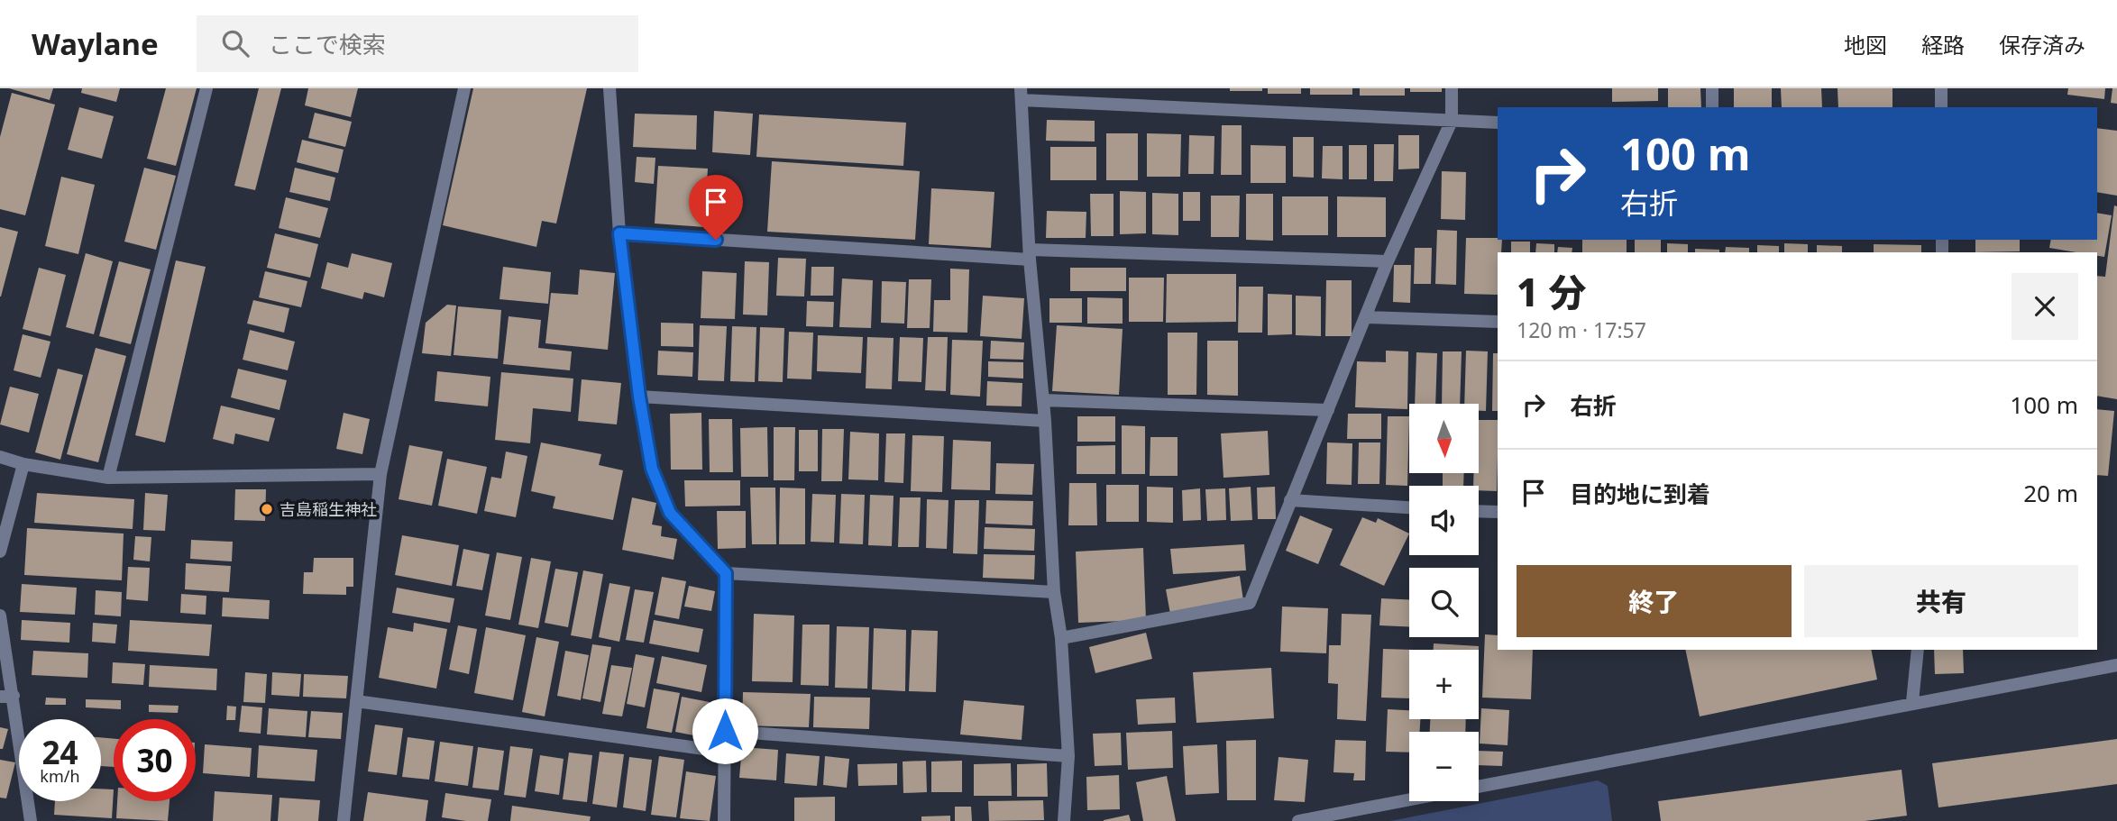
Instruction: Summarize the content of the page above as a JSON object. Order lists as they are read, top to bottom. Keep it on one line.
{"places":["吉島稲生神社"],"north":"bottom","page":{"header":"Waylane","search":"ここで検索","nav":["地図","経路","保存済み"],"turn":["100 m","右折"],"heading":["1 分","120 m · 17:57"],"list":[{"name":"右折","value":"100 m"},{"name":"目的地に到着","value":"20 m"}],"map_buttons":["+","−"],"buttons":["終了","共有"],"speed":"24 km/h","limit":"30"}}
